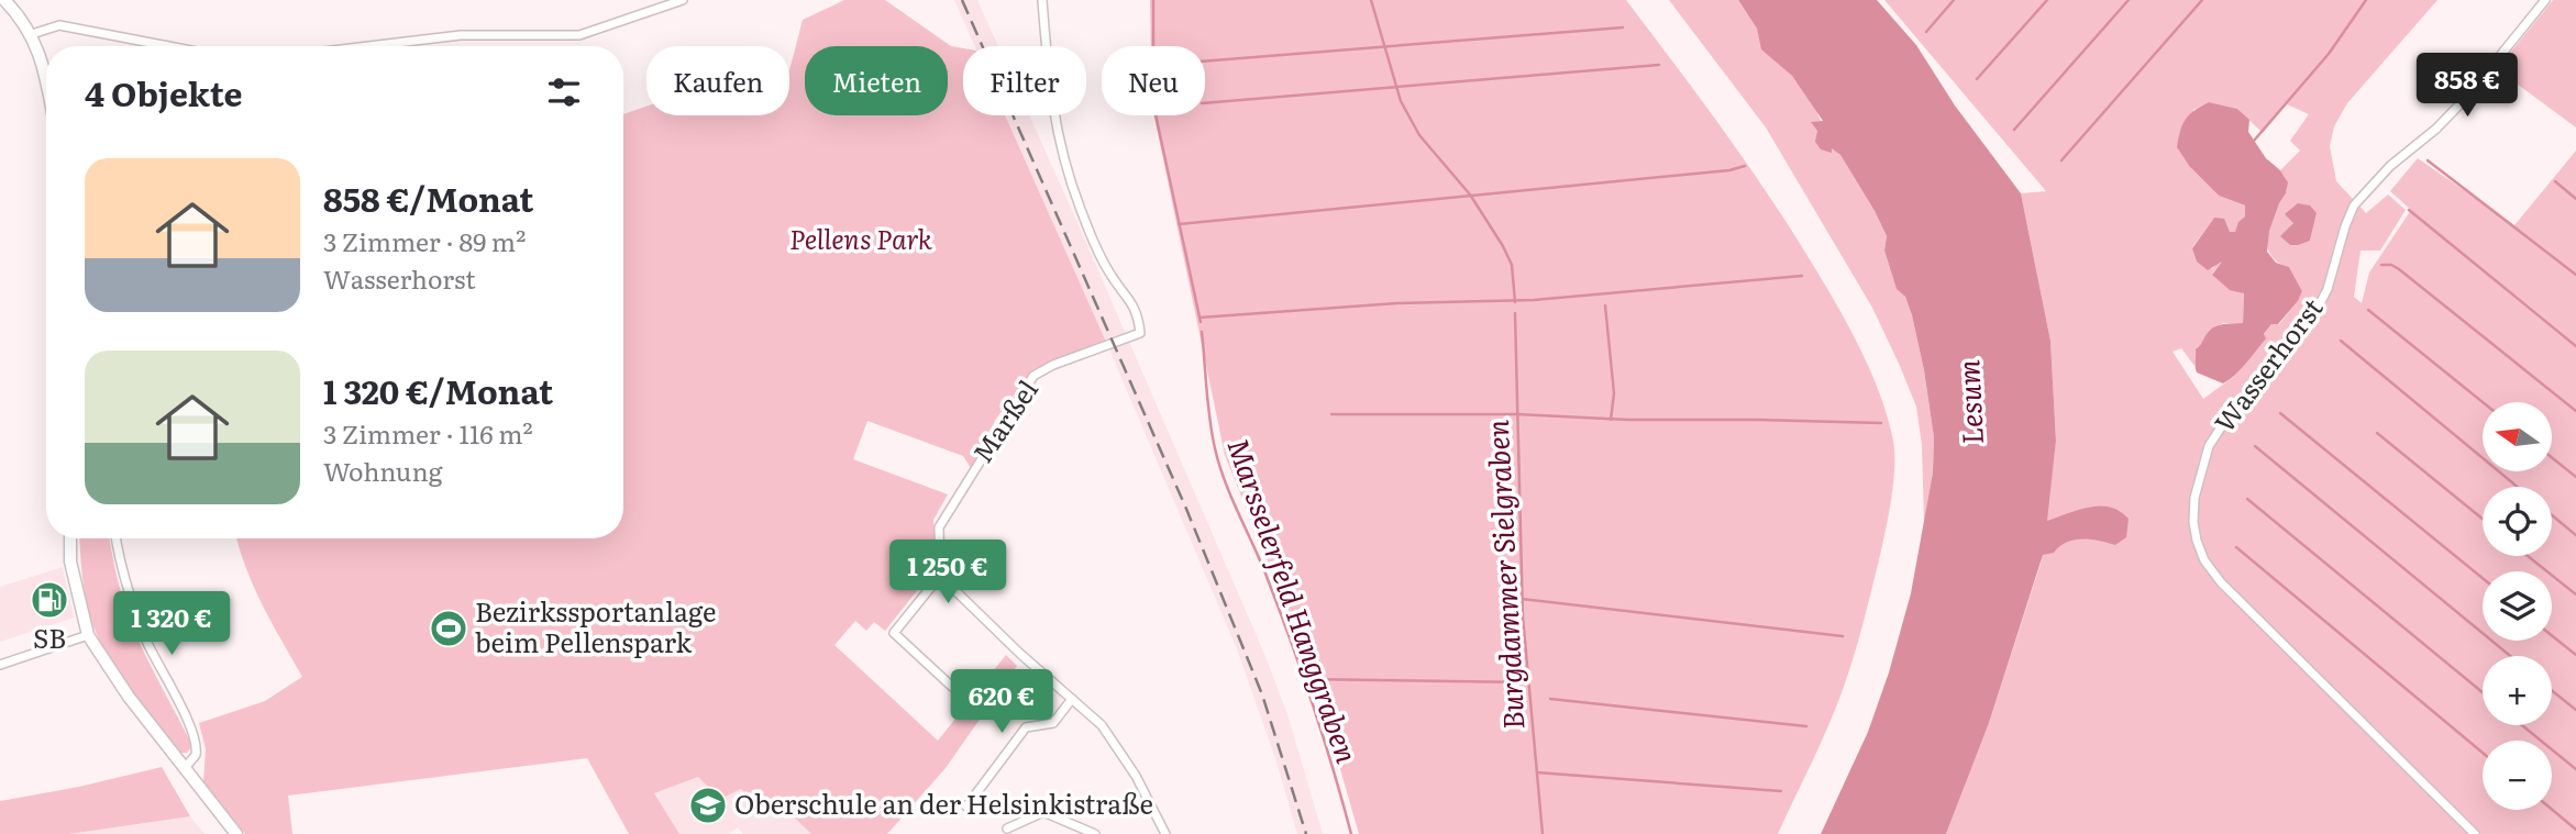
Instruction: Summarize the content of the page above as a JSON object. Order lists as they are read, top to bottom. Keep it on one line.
{"streets":{"street":["Wasserhorst","Marßel"]},"water":["Lesum","Burgdammer Sielgraben","Marsselerfeld Hanggraben"],"parks":["Pellens Park"],"places":{"fuel station":["SB"],"sports":["Bezirkssportanlage beim Pellenspark"],"school or university":["Oberschule an der Helsinkistraße"]},"north":"left","page":{"chip":["Kaufen","Mieten","Filter","Neu"],"heading":"4 Objekte","price":["858 €","1 250 €","1 320 €","620 €"],"list":[{"name":"858 €/Monat","note":"3 Zimmer · 89 m² · Wasserhorst"},{"name":"1 320 €/Monat","note":"3 Zimmer · 116 m² · Wohnung"}],"map_buttons":["+","−"]}}
